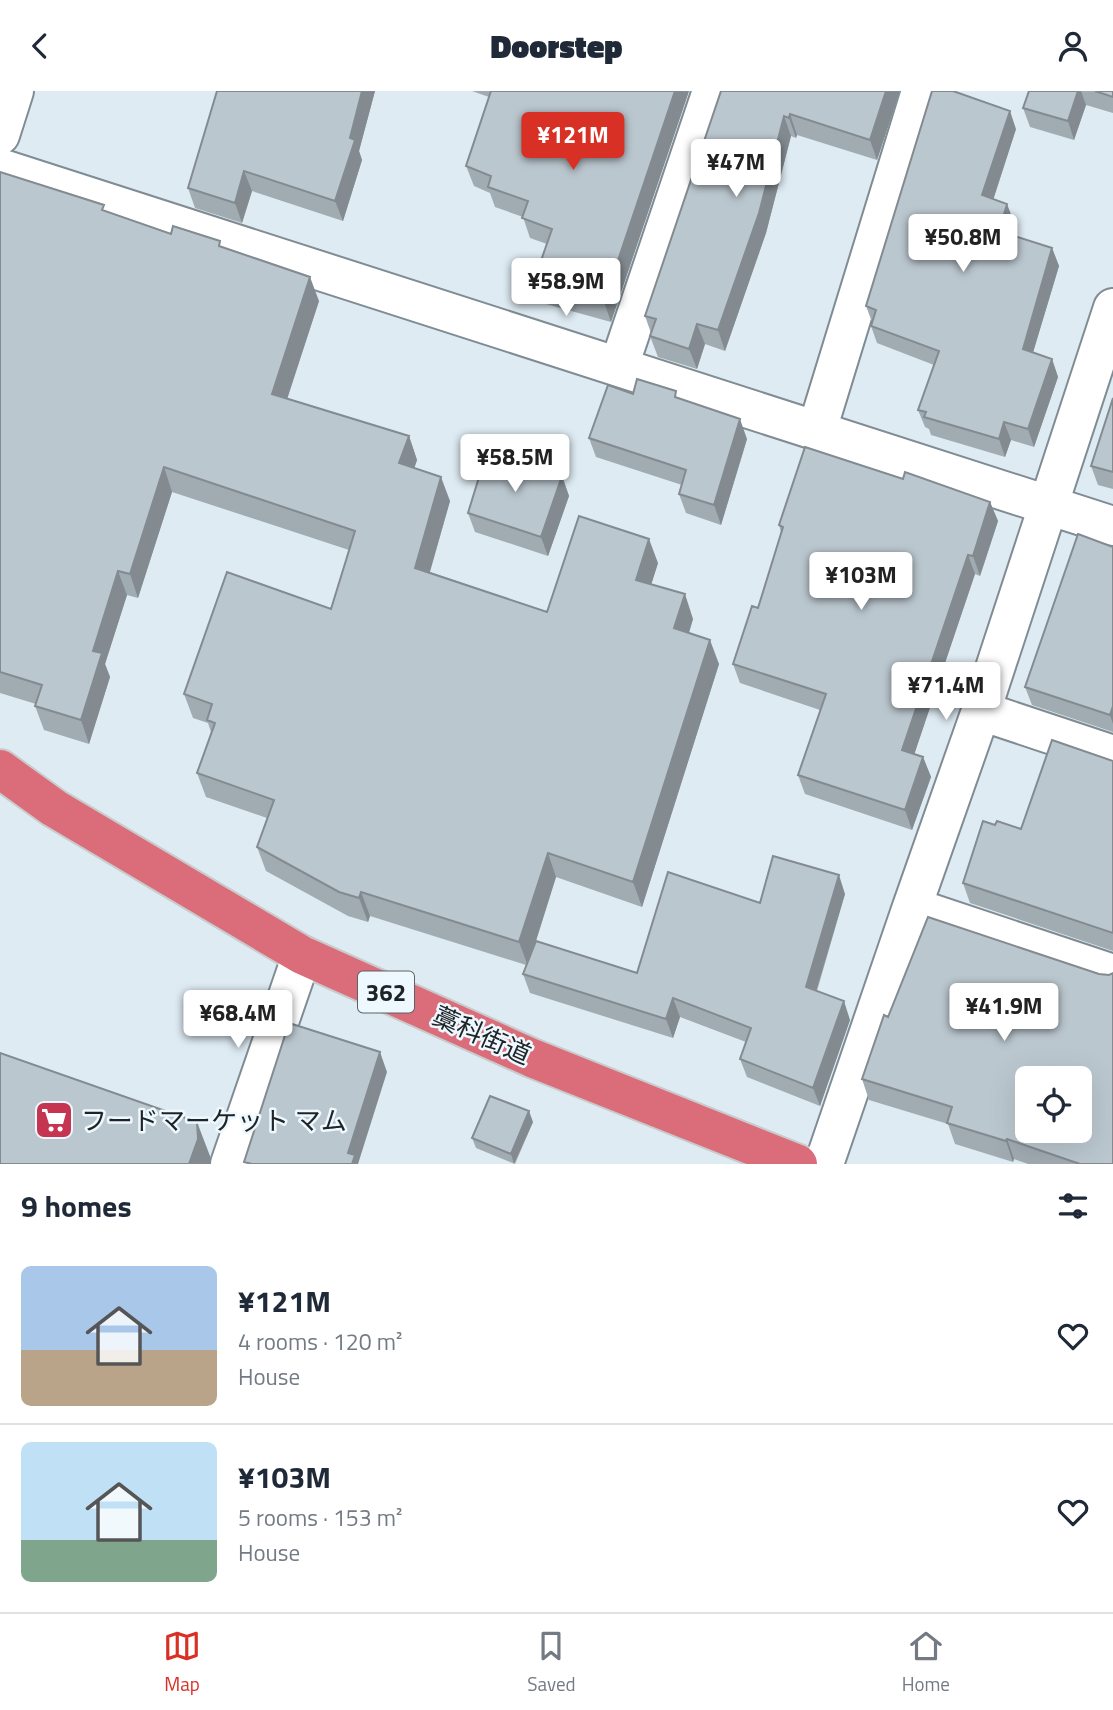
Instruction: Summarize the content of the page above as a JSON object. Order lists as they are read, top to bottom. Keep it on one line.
{"streets":{"highway":["362","藁科街道"]},"places":{"supermarket":["フードマーケット マム"]},"page":{"header":"Doorstep","price":["¥121M","¥47M","¥50.8M","¥58.9M","¥58.5M","¥103M","¥71.4M","¥41.9M","¥68.4M"],"heading":"9 homes","list":[{"name":"¥121M","note":"4 rooms · 120 m² · House"},{"name":"¥103M","note":"5 rooms · 153 m² · House"}],"tabs":["Map","Saved","Home"]}}
